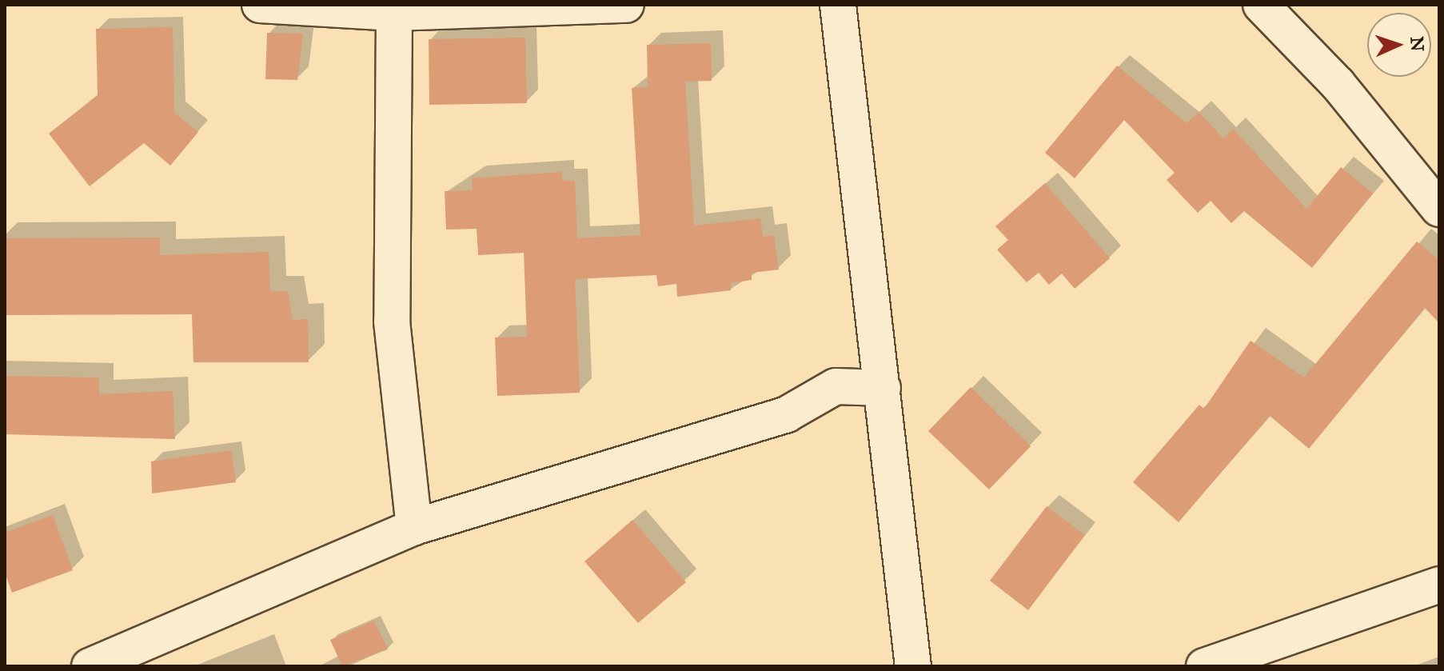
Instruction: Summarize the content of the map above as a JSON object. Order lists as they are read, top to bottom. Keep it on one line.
{"north":"right"}
